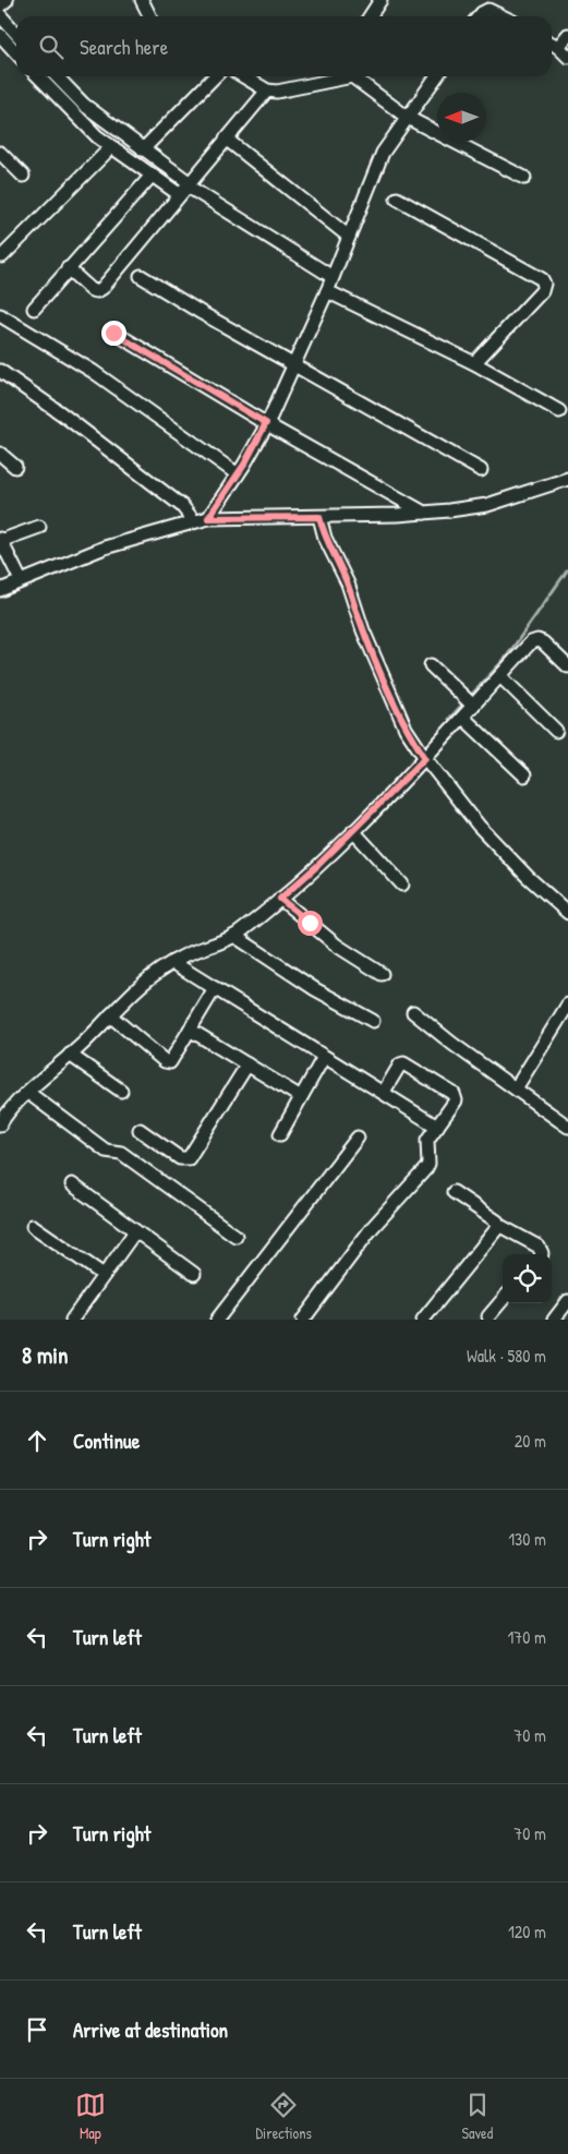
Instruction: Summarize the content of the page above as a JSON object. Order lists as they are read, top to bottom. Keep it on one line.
{"north":"left","page":{"search":"Search here","heading":["8 min","Walk · 580 m"],"list":[["Continue","20 m"],["Turn right","130 m"],["Turn left","170 m"],["Turn left","70 m"],["Turn right","70 m"],["Turn left","120 m"],"Arrive at destination"],"nav":["Map","Directions","Saved"]}}
